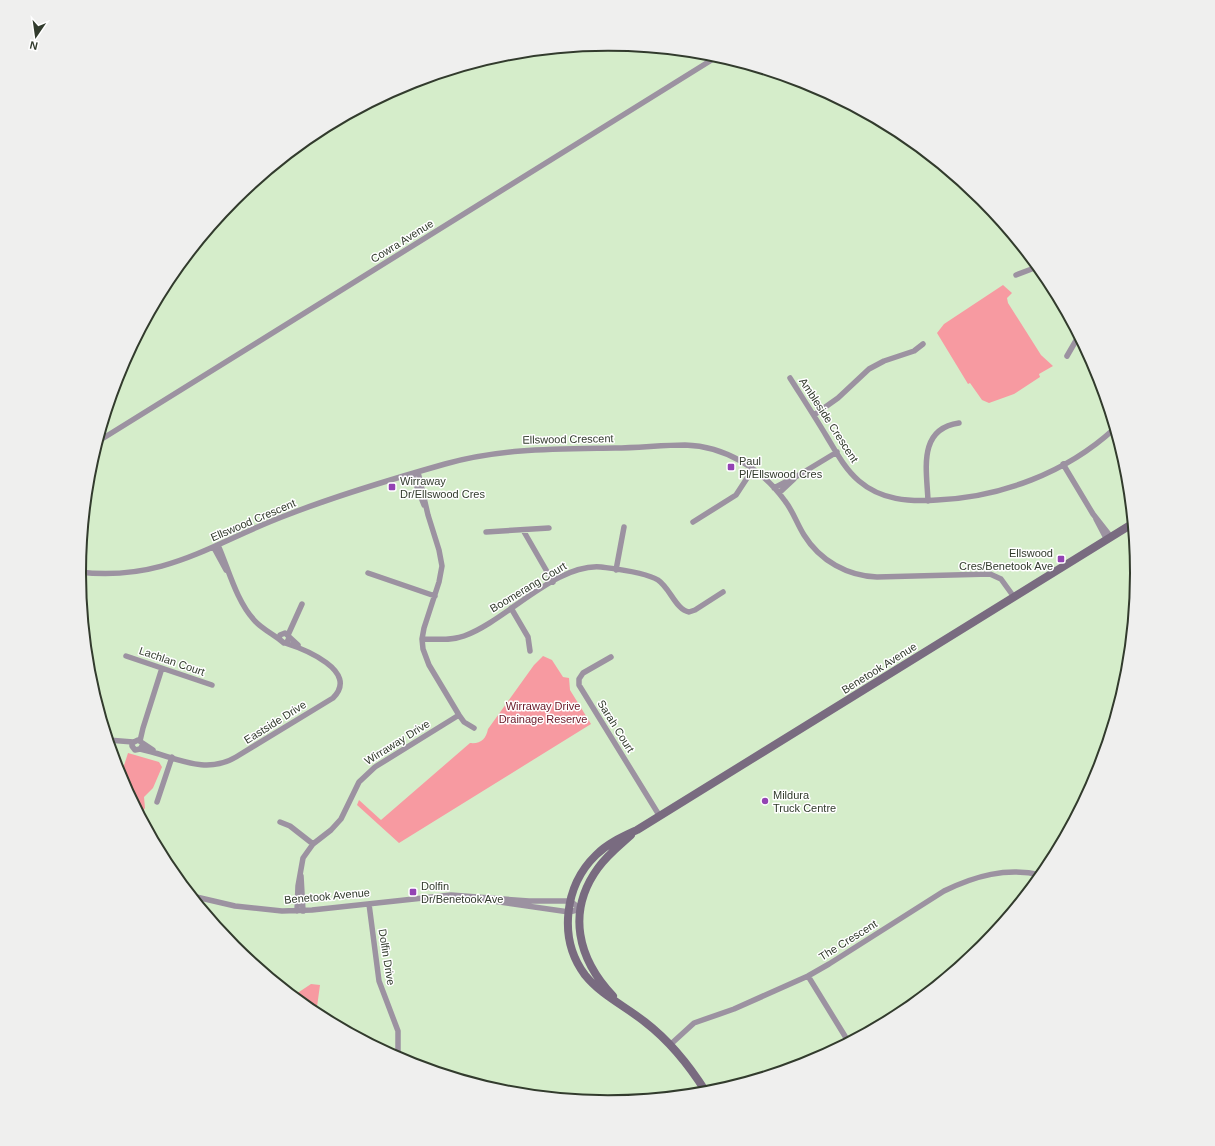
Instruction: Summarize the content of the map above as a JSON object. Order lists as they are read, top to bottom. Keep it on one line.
{"streets":{"main road":["Benetook Avenue"],"street":["Cowra Avenue","Ambleside Crescent","Ellswood Crescent","Boomerang Court","Lachlan Court","Eastside Drive","Sarah Court","Wirraway Drive","The Crescent","Dolfin Drive"]},"crossings":[["Ellswood Crescent","Benetook Avenue"],["Ellswood Crescent","Eastside Drive"],["Benetook Avenue","Sarah Court"],["Benetook Avenue","Wirraway Drive"],["Benetook Avenue","Dolfin Drive"]],"parks":["Wirraway Drive Drainage Reserve"],"places":{"transit":["Paul Pl/Ellswood Cres","Wirraway Dr/Ellswood Cres","Ellswood Cres/Benetook Ave","Dolfin Dr/Benetook Ave"],"other":["Mildura Truck Centre"]},"north":"bottom"}
